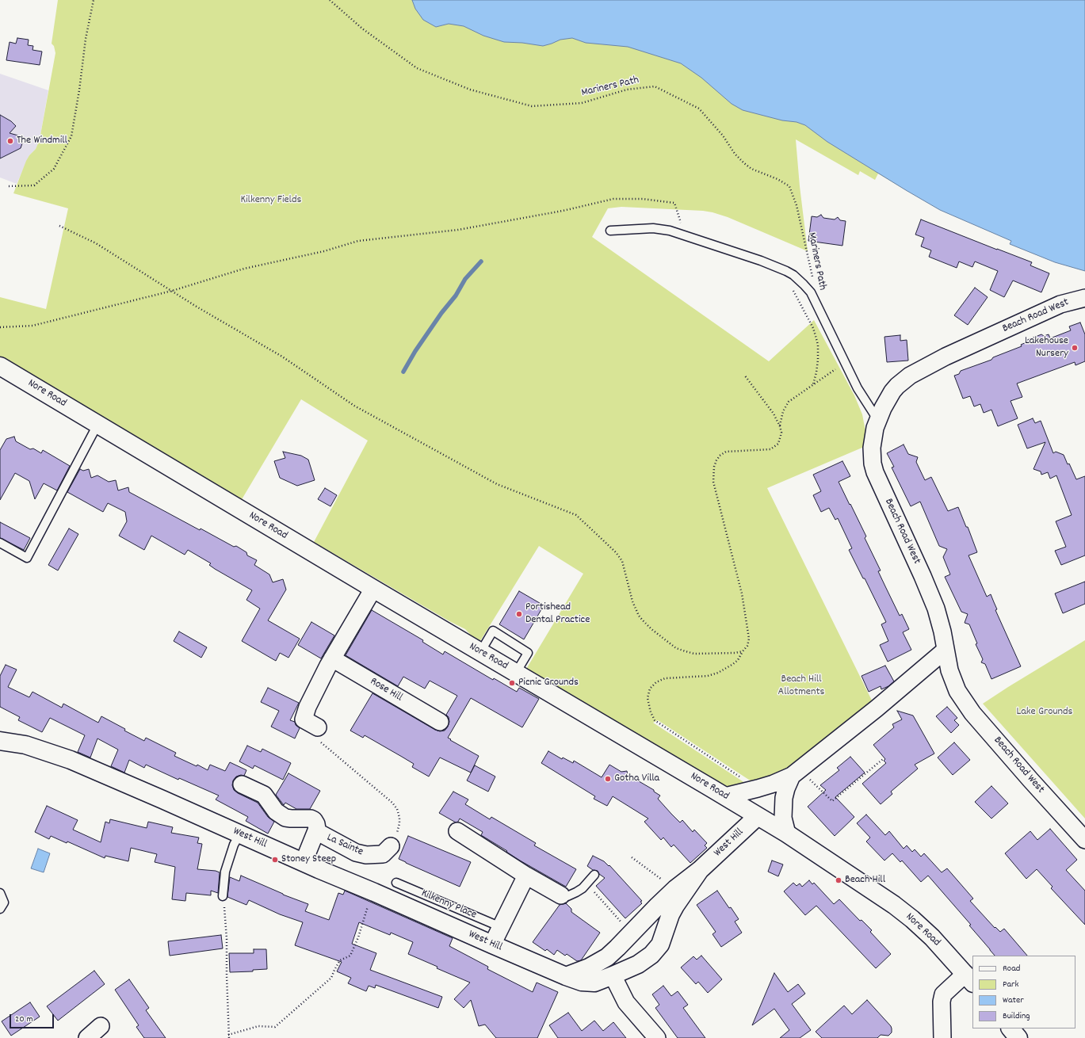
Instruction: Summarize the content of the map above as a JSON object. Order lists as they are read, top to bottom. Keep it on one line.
{"streets":{"street":["Beach Road West","Nore Road","Rose Hill","West Hill","La Sainte"],"lane":["Kilkenny Place"],"path":["Mariners Path"]},"crossings":[["Nore Road","West Hill"],["West Hill","La Sainte"]],"parks":["Kilkenny Fields","Beach Hill Allotments","Lake Grounds"],"places":["The Windmill","Lakehouse Nursery","Portishead Dental Practice","Picnic Grounds","Gotha Villa","Stoney Steep","Beach Hill"],"legend":["Road","Park","Water","Building"],"scale_bar":"20 m"}
